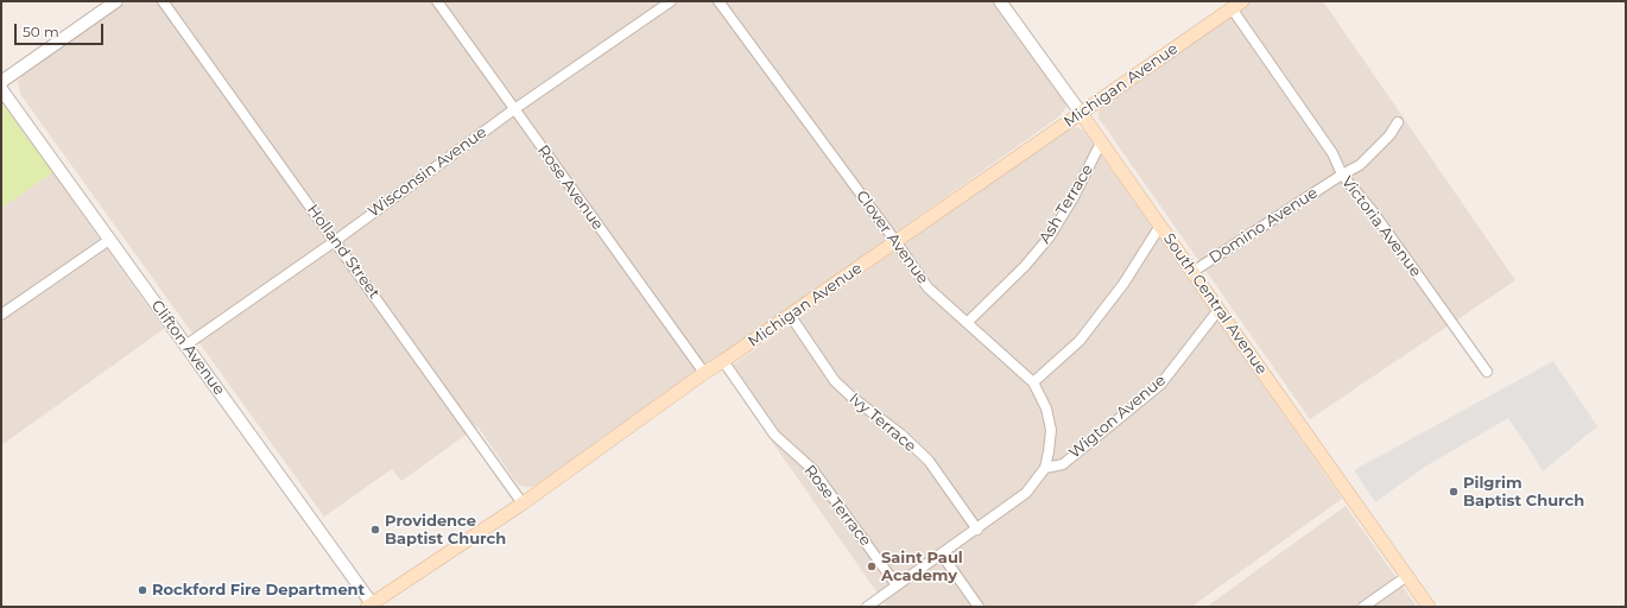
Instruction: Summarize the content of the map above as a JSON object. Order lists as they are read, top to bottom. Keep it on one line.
{"streets":{"main road":["Michigan Avenue","South Central Avenue"],"street":["Wisconsin Avenue","Rose Avenue","Ash Terrace","Domino Avenue","Victoria Avenue","Clover Avenue","Holland Street","Clifton Avenue","Wigton Avenue","Ivy Terrace","Rose Terrace"]},"crossings":[["Michigan Avenue","Rose Avenue"],["Michigan Avenue","Victoria Avenue"],["Michigan Avenue","Clover Avenue"],["Michigan Avenue","Holland Street"],["Michigan Avenue","South Central Avenue"],["Michigan Avenue","Clifton Avenue"],["Michigan Avenue","Ivy Terrace"],["Michigan Avenue","Rose Terrace"],["Wisconsin Avenue","Rose Avenue"],["Wisconsin Avenue","Holland Street"],["Wisconsin Avenue","Clifton Avenue"],["Ash Terrace","Clover Avenue"],["Ash Terrace","South Central Avenue"],["Domino Avenue","Victoria Avenue"],["Domino Avenue","South Central Avenue"],["Clover Avenue","Wigton Avenue"],["South Central Avenue","Wigton Avenue"]],"places":["Pilgrim Baptist Church","Providence Baptist Church","Saint Paul Academy","Rockford Fire Department"],"scale_bar":"50 m"}
